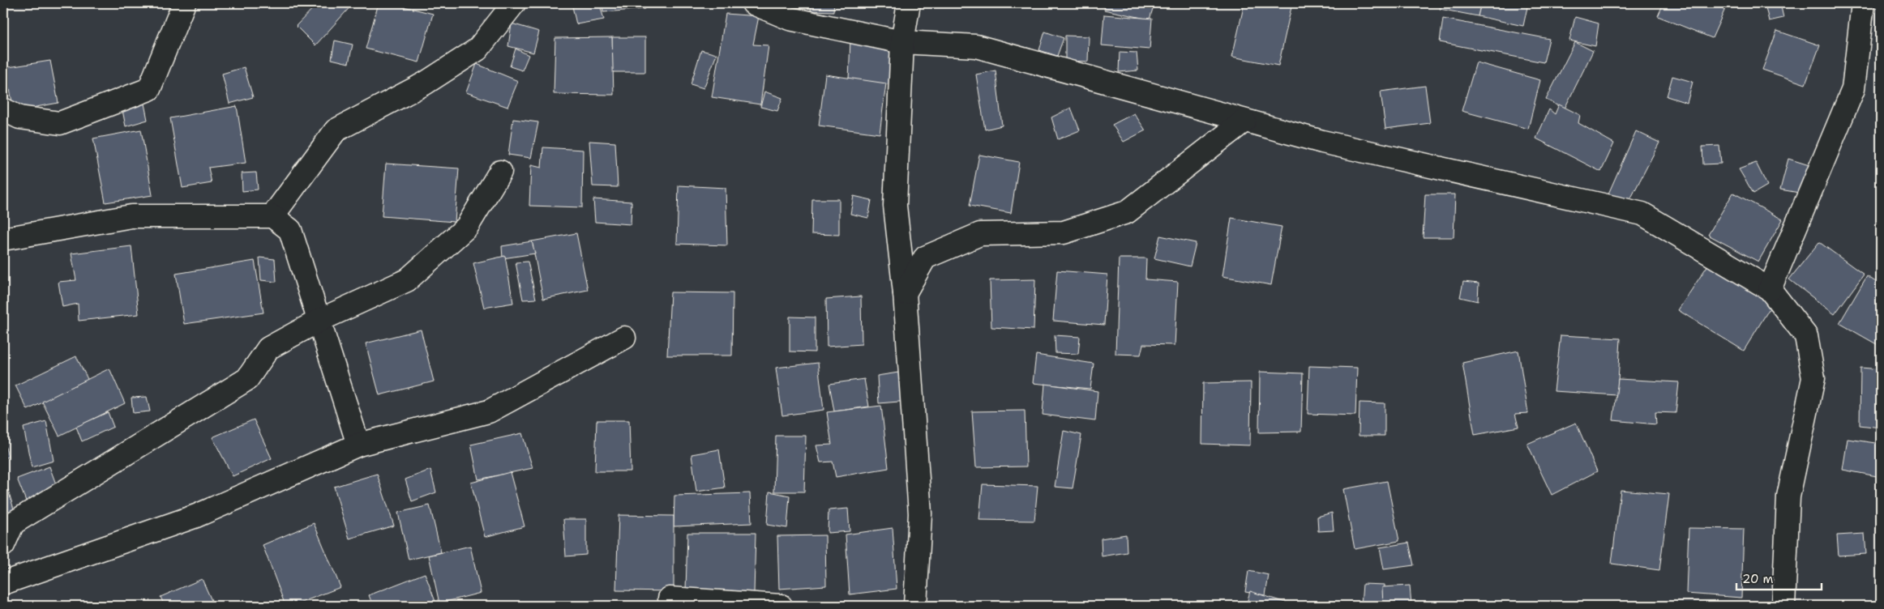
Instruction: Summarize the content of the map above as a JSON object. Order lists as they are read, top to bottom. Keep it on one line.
{"scale_bar":"20 m"}
